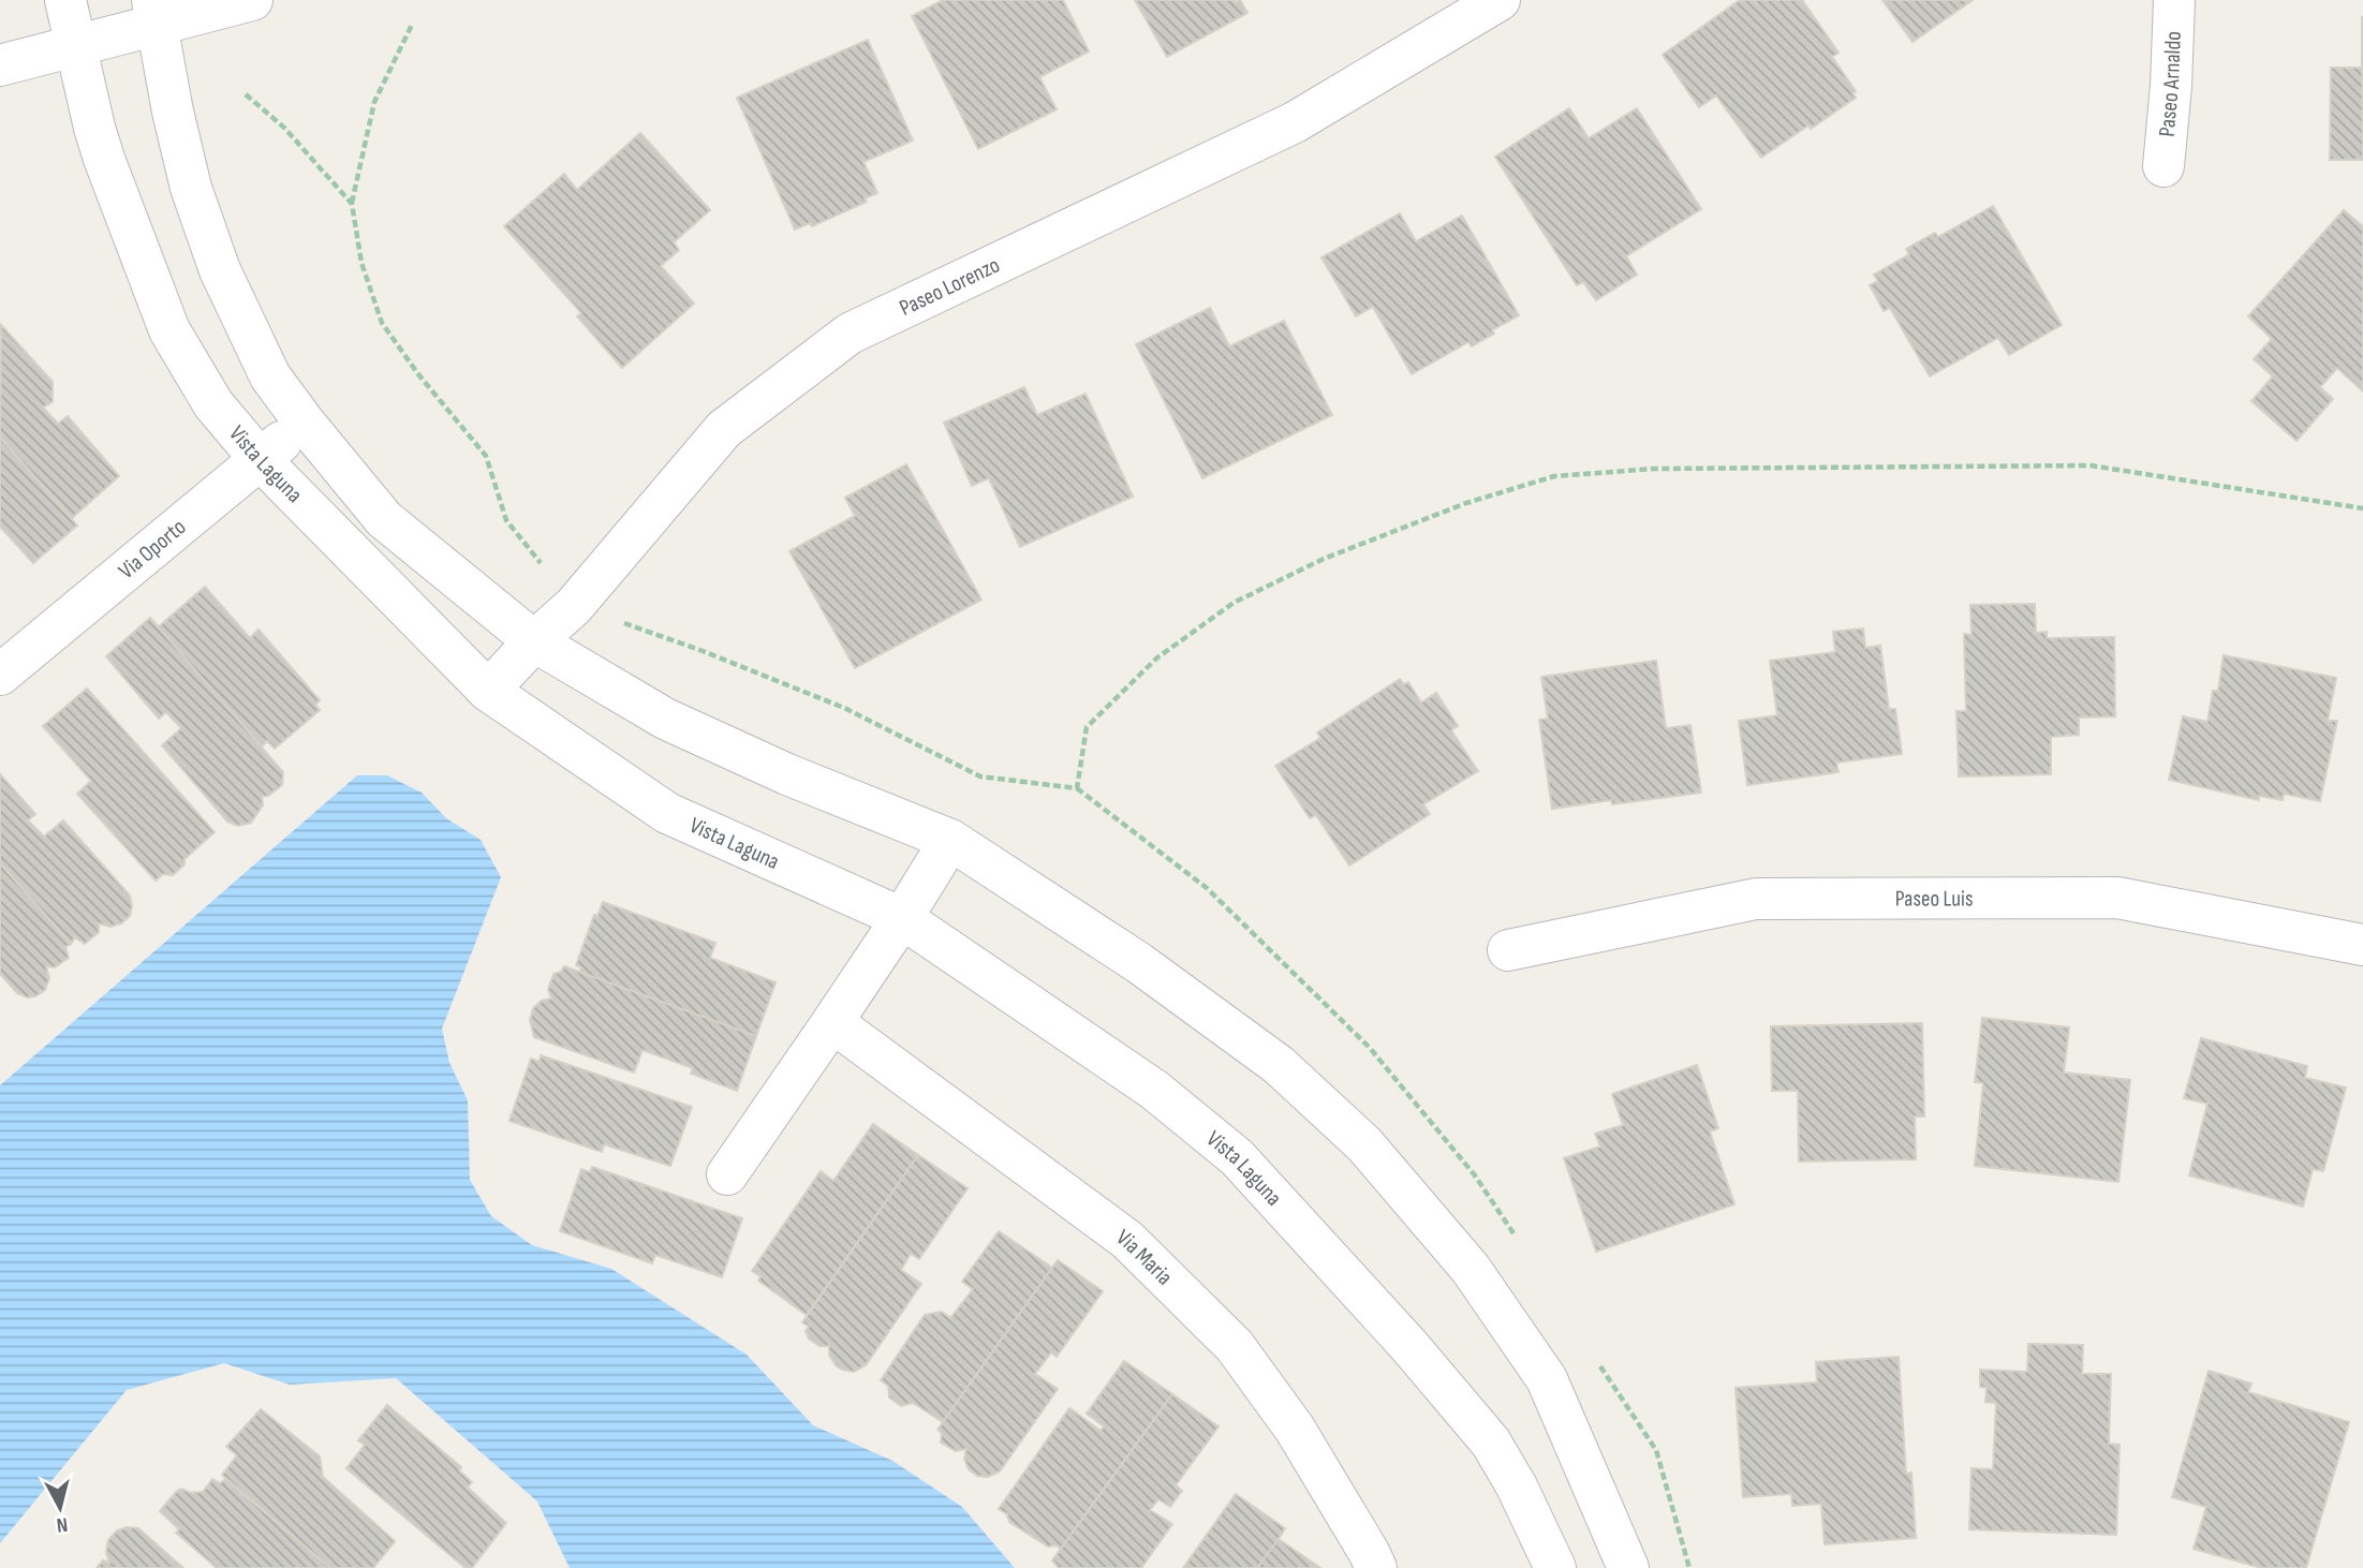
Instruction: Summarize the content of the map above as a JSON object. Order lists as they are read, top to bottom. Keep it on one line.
{"streets":{"street":["Paseo Arnaldo","Paseo Lorenzo","Vista Laguna","Via Oporto","Paseo Luis","Via Maria"]},"crossings":[["Paseo Lorenzo","Vista Laguna"],["Vista Laguna","Via Oporto"]],"north":"bottom"}
